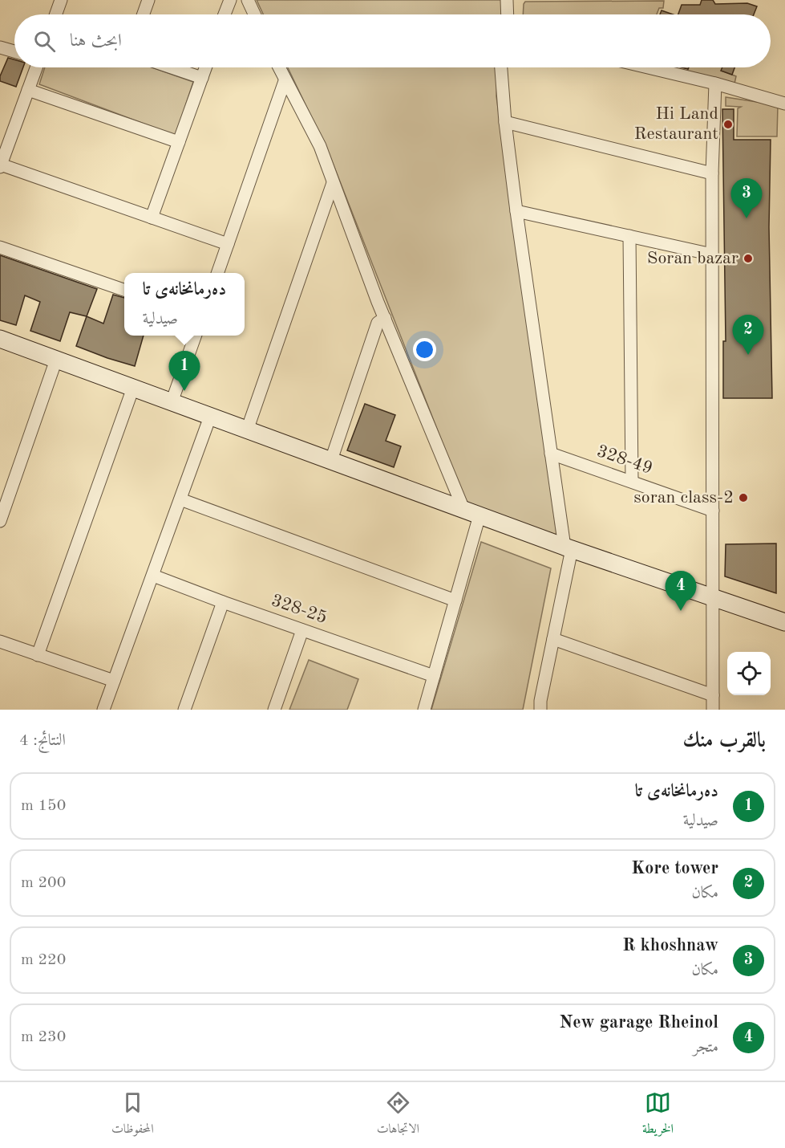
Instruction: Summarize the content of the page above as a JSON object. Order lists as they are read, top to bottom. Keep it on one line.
{"streets":{"street":["328-49","328-25"]},"places":["Hi Land Restaurant","Soran bazar","soran class-2"],"page":{"search":"ابحث هنا","pins":["3","2","1","4"],"popup":["دەرمانخانەی تا","صيدلية"],"heading":["بالقرب منك","النتائج: 4"],"list":[{"mark":"1","name":"دەرمانخانەی تا","note":"صيدلية","value":"150 m"},{"mark":"2","name":"Kore tower","note":"مكان","value":"200 m"},{"mark":"3","name":"R khoshnaw","note":"مكان","value":"220 m"},{"mark":"4","name":"New garage Rheinol","note":"متجر","value":"230 m"}],"nav":["الخريطة","الاتجاهات","المحفوظات"]}}
